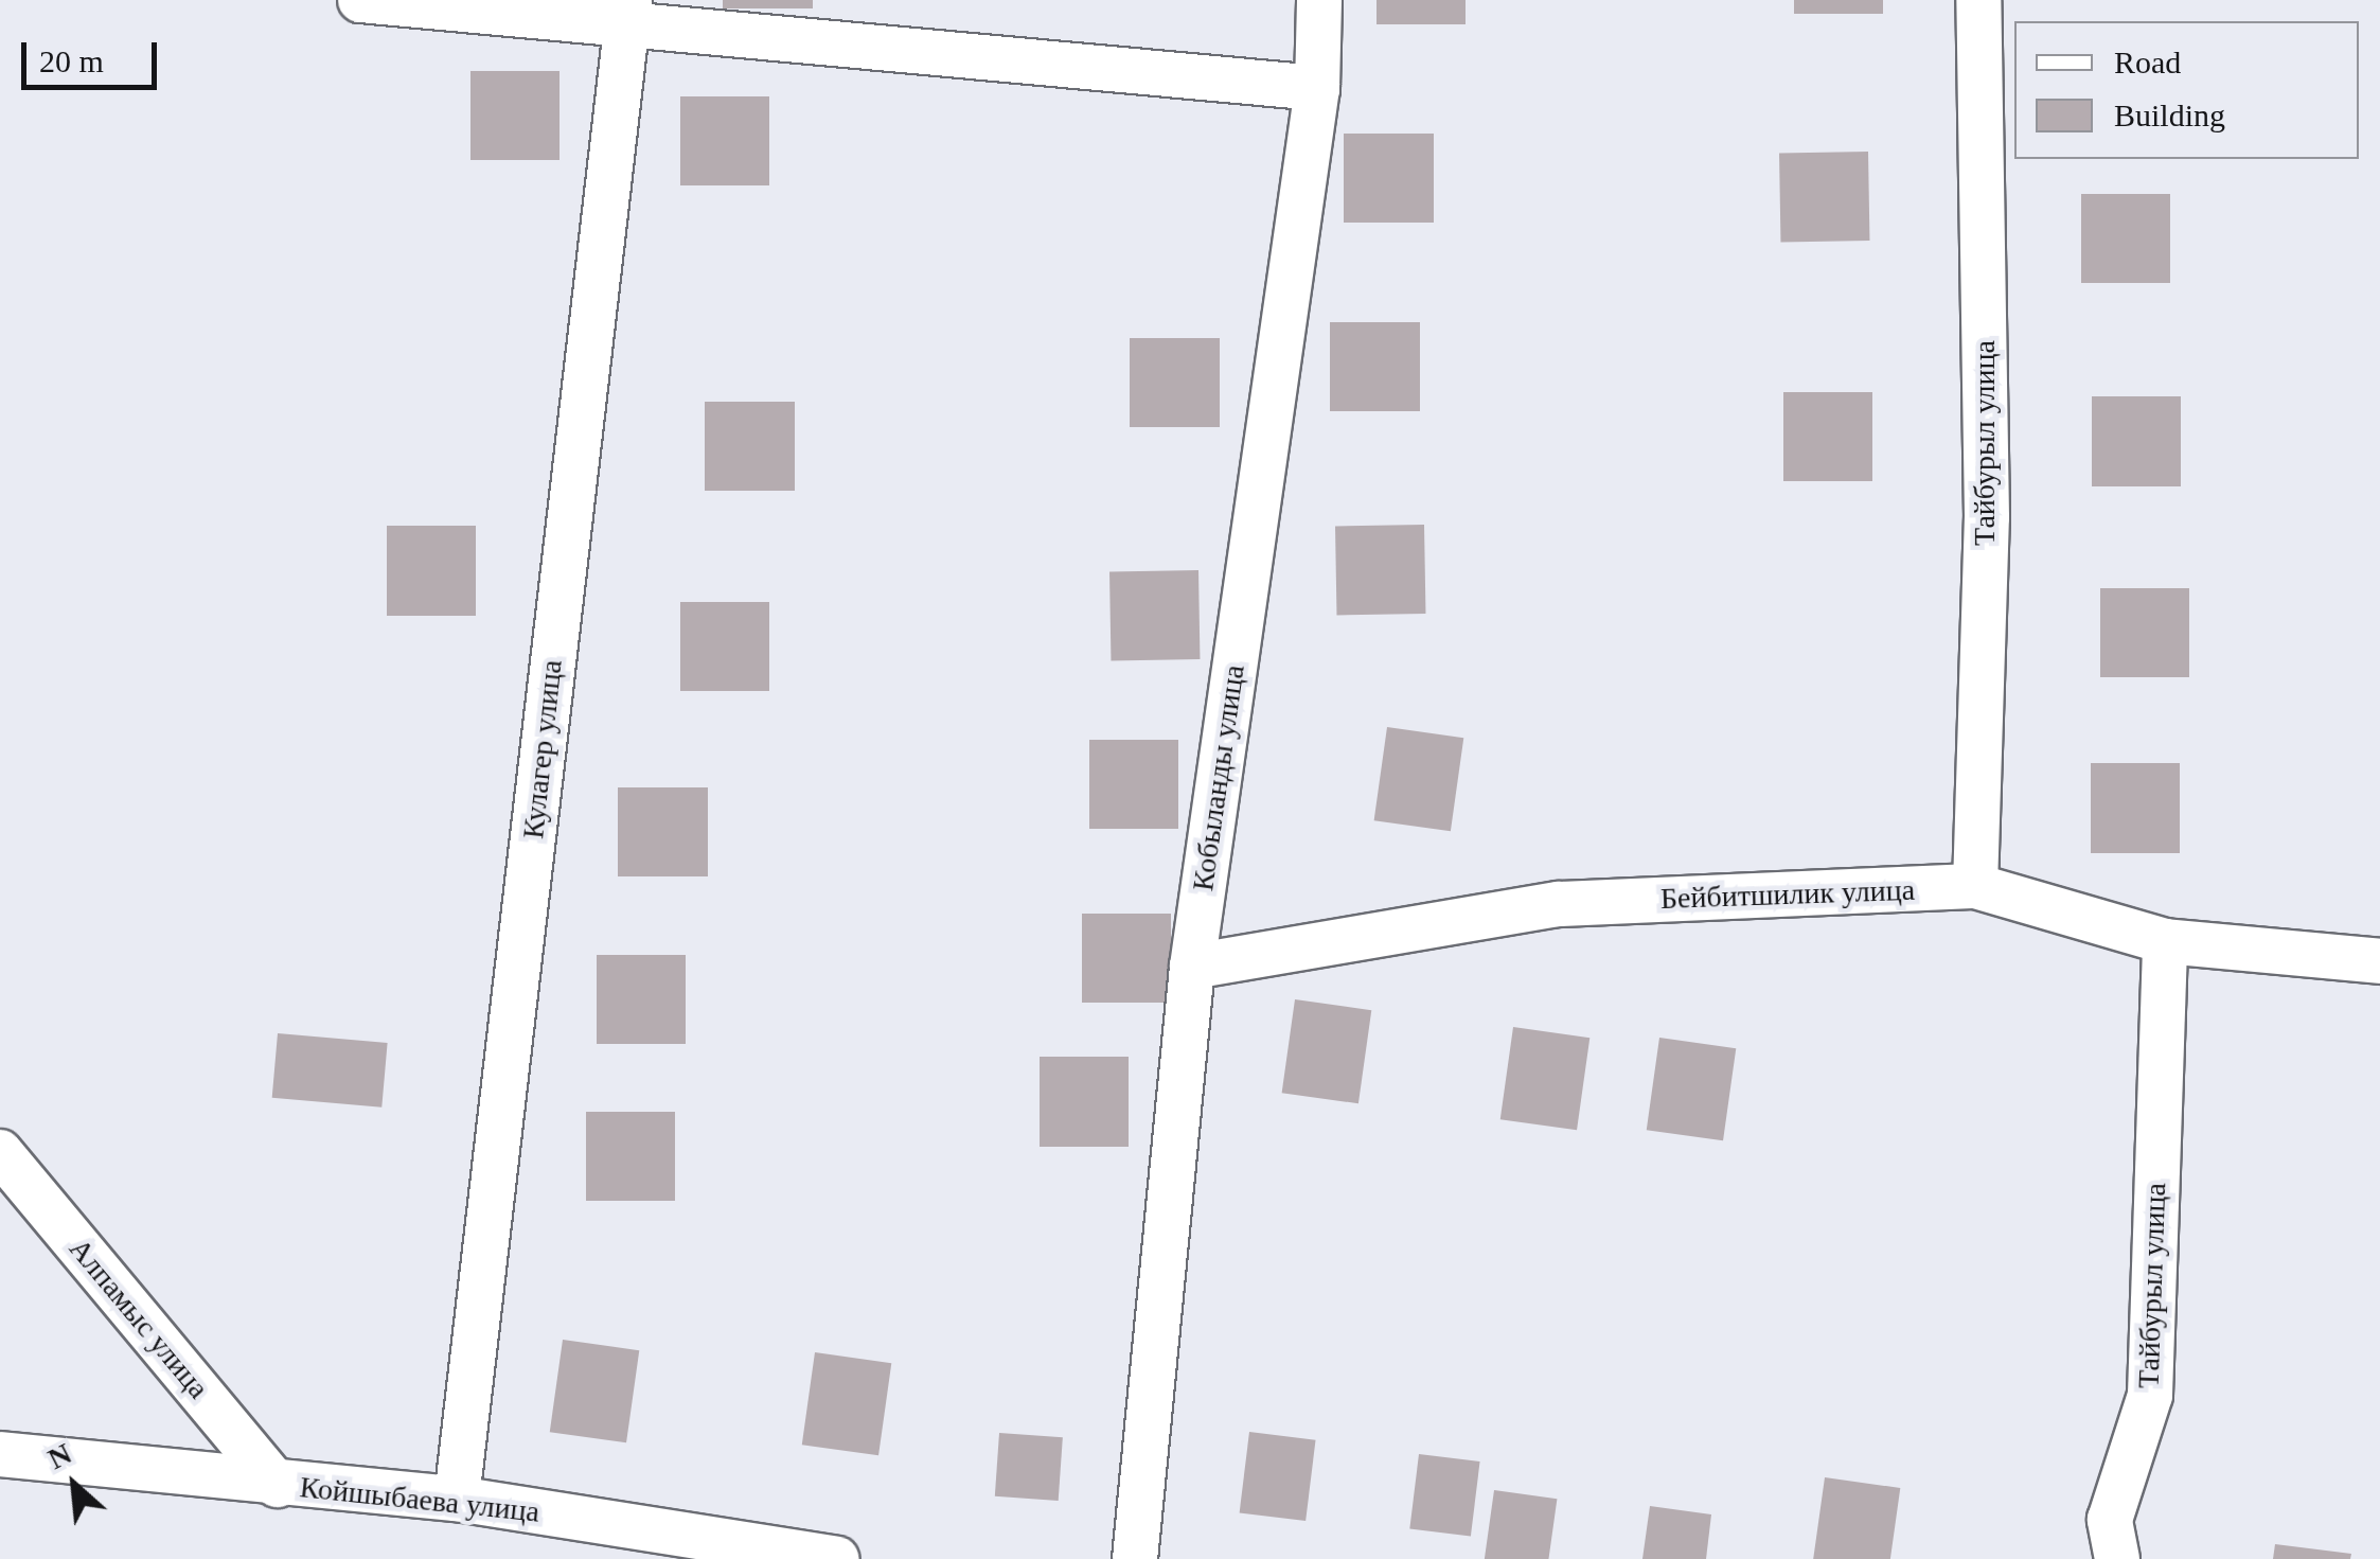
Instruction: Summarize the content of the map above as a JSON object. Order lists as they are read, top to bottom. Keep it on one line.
{"streets":{"street":["Тайбурыл улица","Кулагер улица","Кобыланды улица","Бейбитшилик улица","Алпамыс улица","Койшыбаева улица"]},"crossings":[["Тайбурыл улица","Бейбитшилик улица"],["Кулагер улица","Койшыбаева улица"],["Кобыланды улица","Бейбитшилик улица"],["Алпамыс улица","Койшыбаева улица"]],"legend":["Road","Building"],"scale_bar":"20 m","north":"top left"}
